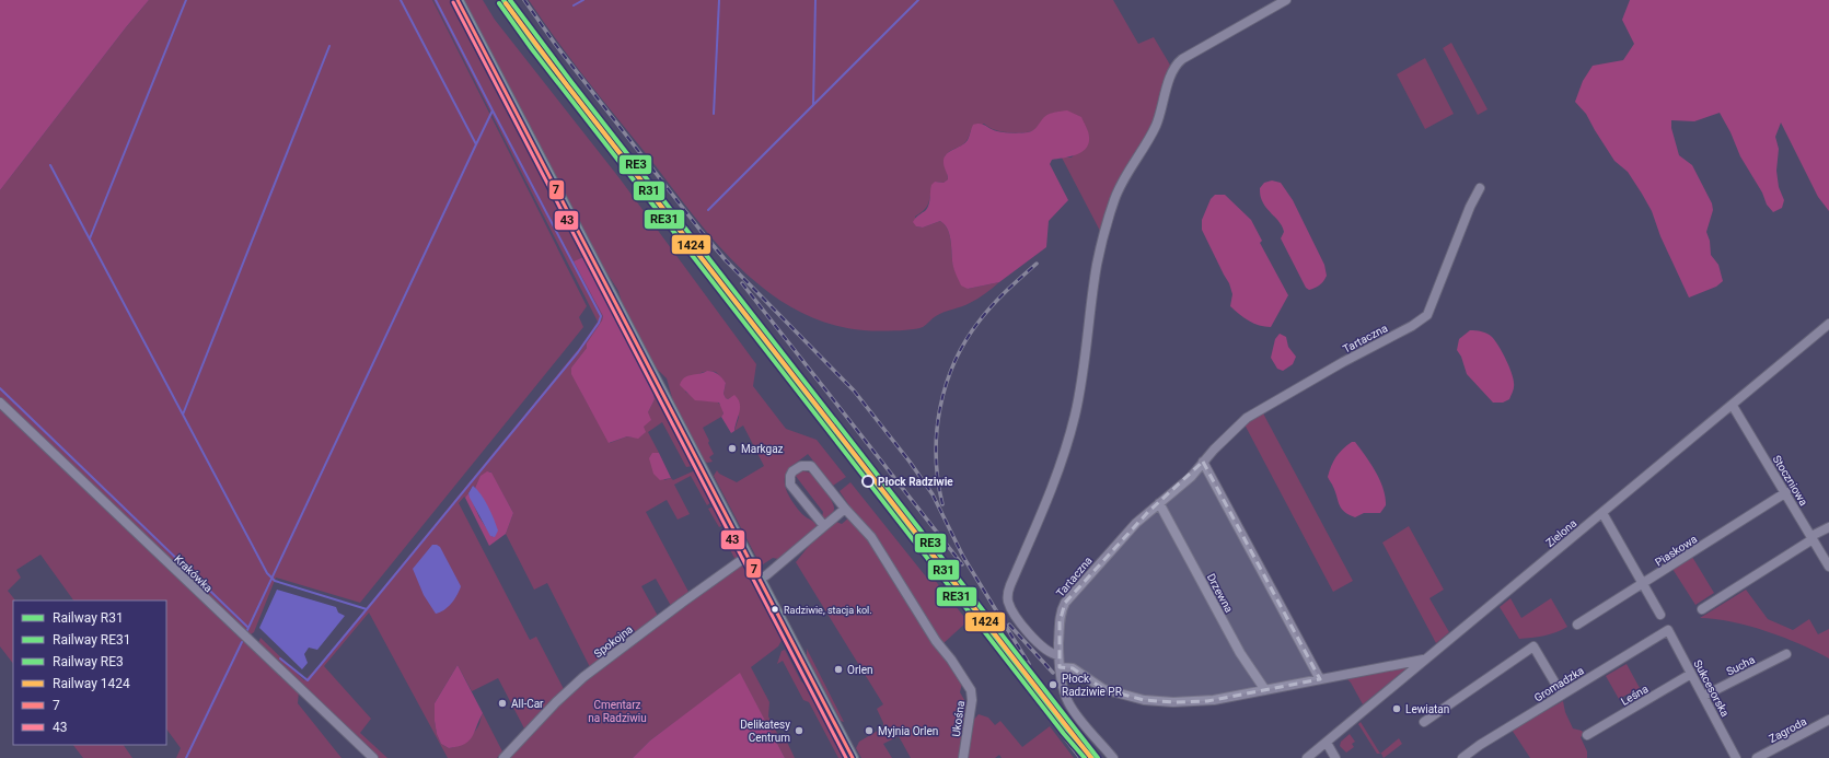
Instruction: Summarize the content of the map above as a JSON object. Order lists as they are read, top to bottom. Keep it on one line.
{"streets":{"street":["Tartaczna","Stoczniowa","Zielona","Piaskowa","Krakówka","Drzewna","Spokojna","Sucha","Gromadzka","Sukcesorska","Leśna","Ukośna","Zagroda"]},"crossings":[["Tartaczna","Drzewna"],["Stoczniowa","Zielona"],["Stoczniowa","Piaskowa"],["Sucha","Sukcesorska"],["Gromadzka","Sukcesorska"],["Sukcesorska","Leśna"]],"parks":["Cmentarz na Radziwiu"],"places":["Markgaz","Płock Radziwie","Radziwie, stacja kol.","Orlen","Płock Radziwie PR","All-Car","Lewiatan","Delikatesy Centrum","Myjnia Orlen"],"lines":["rail line R31","rail line RE3","transit line 7","transit line 43","rail line RE31","rail line 1424"],"legend":["Railway R31","Railway RE31","Railway RE3","Railway 1424","7","43"]}
